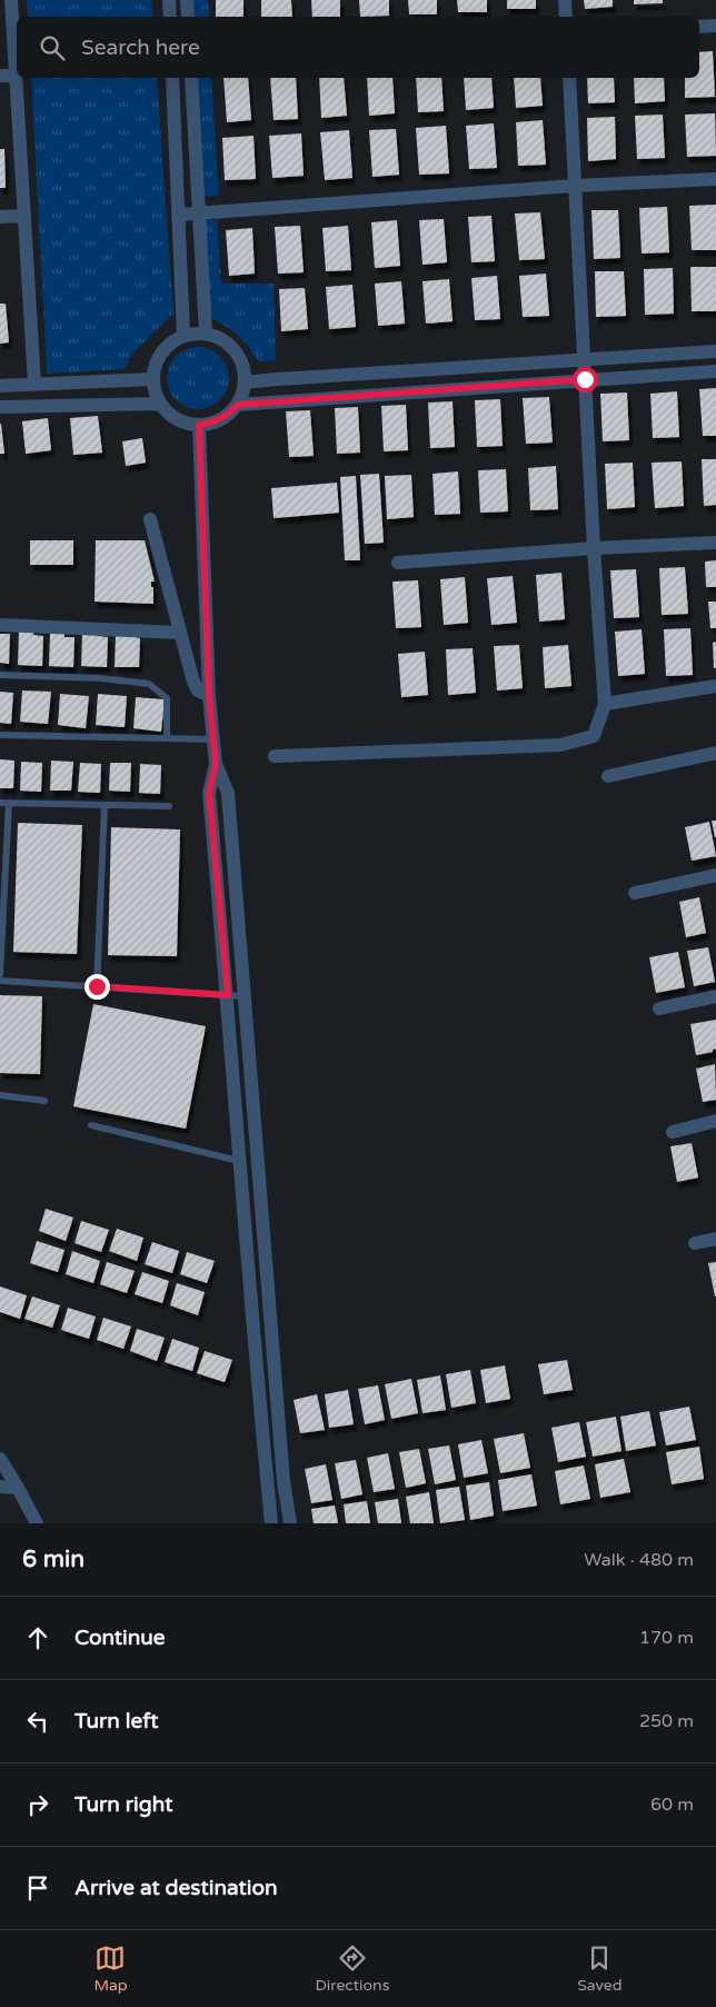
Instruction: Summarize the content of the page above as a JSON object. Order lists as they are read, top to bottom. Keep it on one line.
{"page":{"search":"Search here","heading":["6 min","Walk · 480 m"],"list":[["Continue","170 m"],["Turn left","250 m"],["Turn right","60 m"],"Arrive at destination"],"nav":["Map","Directions","Saved"]}}
